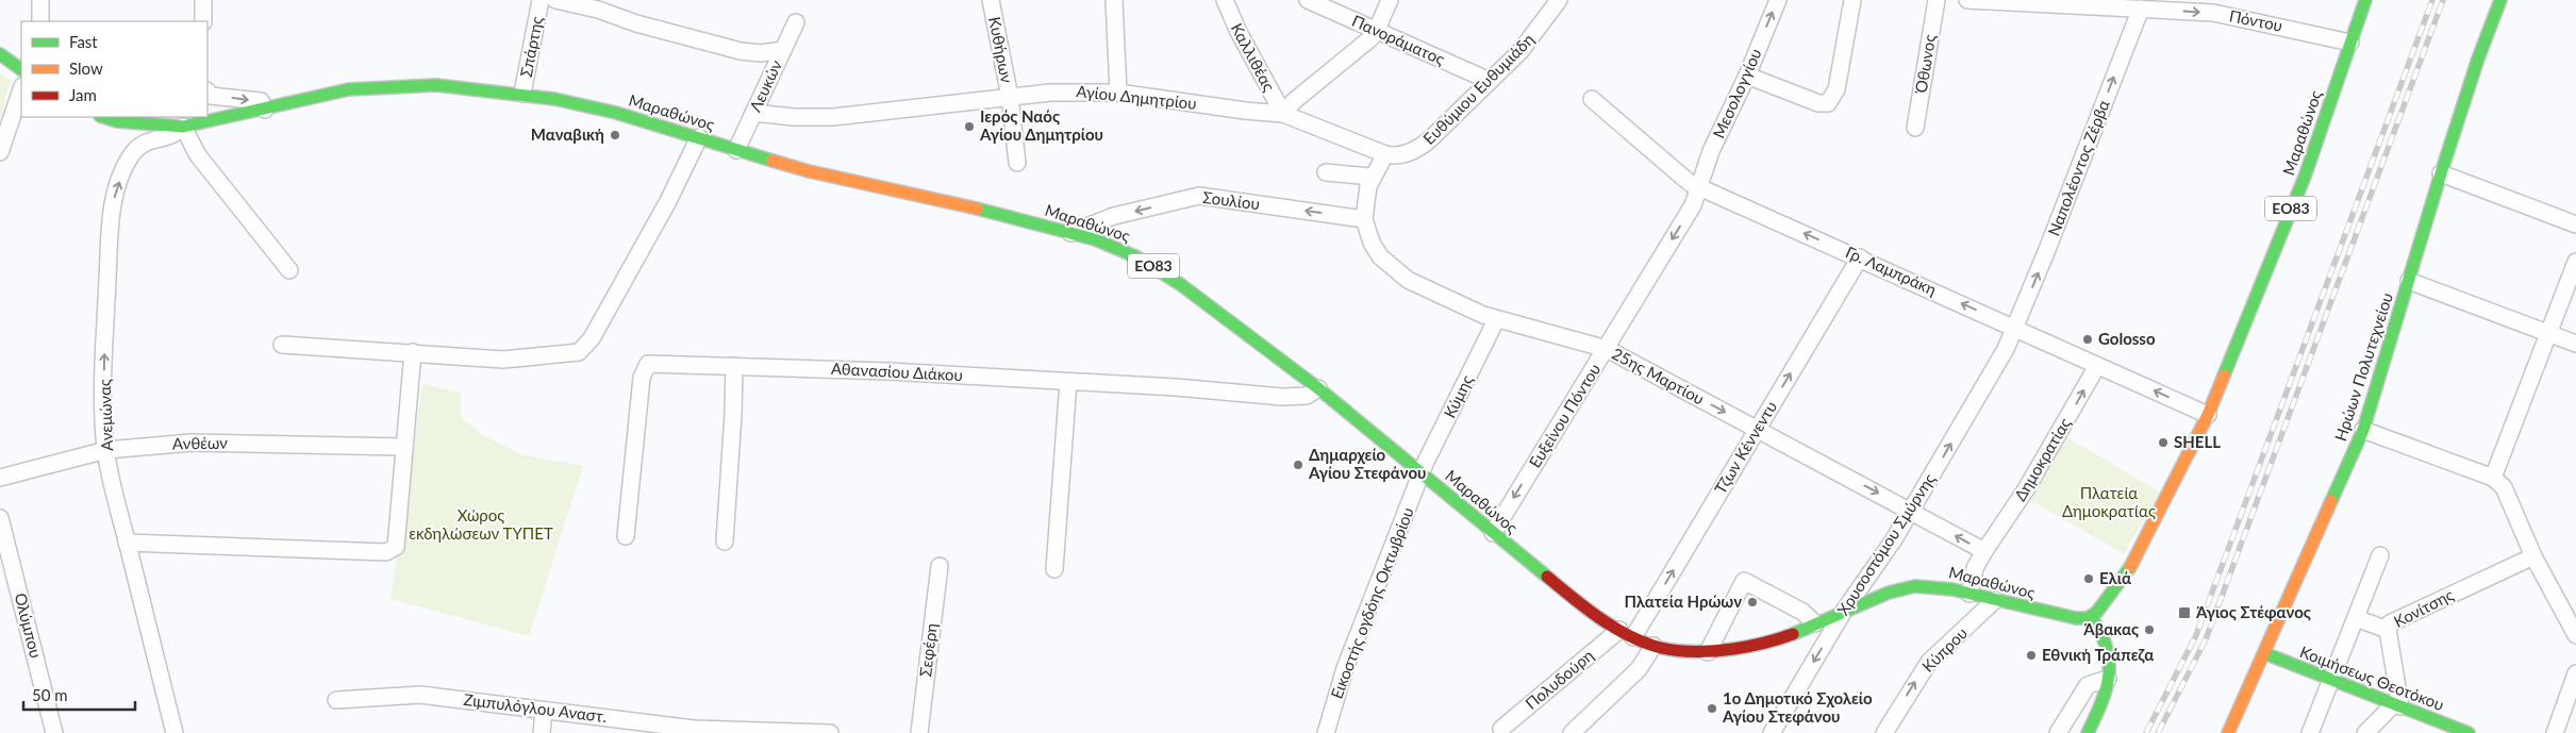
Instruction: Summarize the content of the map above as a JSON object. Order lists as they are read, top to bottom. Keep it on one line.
{"streets":{"main road":["Μαραθώνος","ΕΟ83","Ηρώων Πολυτεχνείου","Κοιμήσεως Θεοτόκου"],"street":["Πόντου","Πανοράματος","Σπάρτης","Κυθήρων","Καλλιθέας","Όθωνος","Λευκών","Ευθύμιου Ευθυμιάδη","Μεσολογγίου","Αγίου Δημητρίου","Ναπολέοντος Ζέρβα","Σουλίου","Γρ. Λαμπράκη","Αθανασίου Διάκου","25ης Μαρτίου","Κύμης","Ανεμώνας","Ευξείνου Πόντου","Ανθέων","Τζων Κέννεντυ","Δημοκρατίας","Χρυσοστόμου Σμύρνης","Εικοστής ογδόης Οκτωβρίου","Κονίτσης","Ολύμπου","Σεφέρη","Κύπρου","Πολυδούρη","Ζιμπυλόγλου Αναστ."]},"crossings":[["Πόντου","Μαραθώνος"],["Πόντου","Ναπολέοντος Ζέρβα"],["Πανοράματος","Ευθύμιου Ευθυμιάδη"],["Σπάρτης","Μαραθώνος"],["Κυθήρων","Αγίου Δημητρίου"],["Καλλιθέας","Αγίου Δημητρίου"],["Λευκών","Αγίου Δημητρίου"],["Λευκών","Μαραθώνος"],["Ευθύμιου Ευθυμιάδη","Αγίου Δημητρίου"],["Ευθύμιου Ευθυμιάδη","25ης Μαρτίου"],["Μεσολογγίου","Γρ. Λαμπράκη"],["Μεσολογγίου","Ευξείνου Πόντου"],["Αγίου Δημητρίου","25ης Μαρτίου"],["Μαραθώνος","Σουλίου"],["Μαραθώνος","Γρ. Λαμπράκη"],["Μαραθώνος","Αθανασίου Διάκου"],["Μαραθώνος","Κύμης"],["Μαραθώνος","Ανεμώνας"],["Μαραθώνος","Ευξείνου Πόντου"],["Μαραθώνος","Τζων Κέννεντυ"],["Μαραθώνος","Χρυσοστόμου Σμύρνης"],["Μαραθώνος","Εικοστής ογδόης Οκτωβρίου"],["Μαραθώνος","Κύπρου"],["Μαραθώνος","Πολυδούρη"],["Ναπολέοντος Ζέρβα","Γρ. Λαμπράκη"],["Ναπολέοντος Ζέρβα","Χρυσοστόμου Σμύρνης"],["Σουλίου","25ης Μαρτίου"],["Γρ. Λαμπράκη","Ευξείνου Πόντου"],["Γρ. Λαμπράκη","Τζων Κέννεντυ"],["Γρ. Λαμπράκη","Δημοκρατίας"],["Γρ. Λαμπράκη","Χρυσοστόμου Σμύρνης"],["Ηρώων Πολυτεχνείου","Κοιμήσεως Θεοτόκου"],["25ης Μαρτίου","Κύμης"],["25ης Μαρτίου","Ευξείνου Πόντου"],["25ης Μαρτίου","Τζων Κέννεντυ"],["25ης Μαρτίου","Δημοκρατίας"],["25ης Μαρτίου","Χρυσοστόμου Σμύρνης"],["Κύμης","Εικοστής ογδόης Οκτωβρίου"],["Ανεμώνας","Ανθέων"],["Τζων Κέννεντυ","Πολυδούρη"],["Κονίτσης","Κοιμήσεως Θεοτόκου"]],"one_way":["Πόντου","Μεσολογγίου","Ναπολέοντος Ζέρβα","Σουλίου","Γρ. Λαμπράκη","Ανεμώνας","Ευξείνου Πόντου","Τζων Κέννεντυ","Δημοκρατίας"],"parks":["Πλατεία Δημοκρατίας","Χώρος εκδηλώσεων ΤΥΠΕΤ"],"places":{"other":["Ιερός Ναός Αγίου Δημητρίου","Μαναβική","Golosso","SHELL","Δημαρχείο Αγίου Στεφάνου","Ελιά","Πλατεία Ηρώων","Άβακας","Εθνική Τράπεζα","1ο Δημοτικό Σχολείο Αγίου Στεφάνου"],"transit":["Άγιος Στέφανος"]},"legend":["Fast","Slow","Jam"],"scale_bar":"50 m"}
